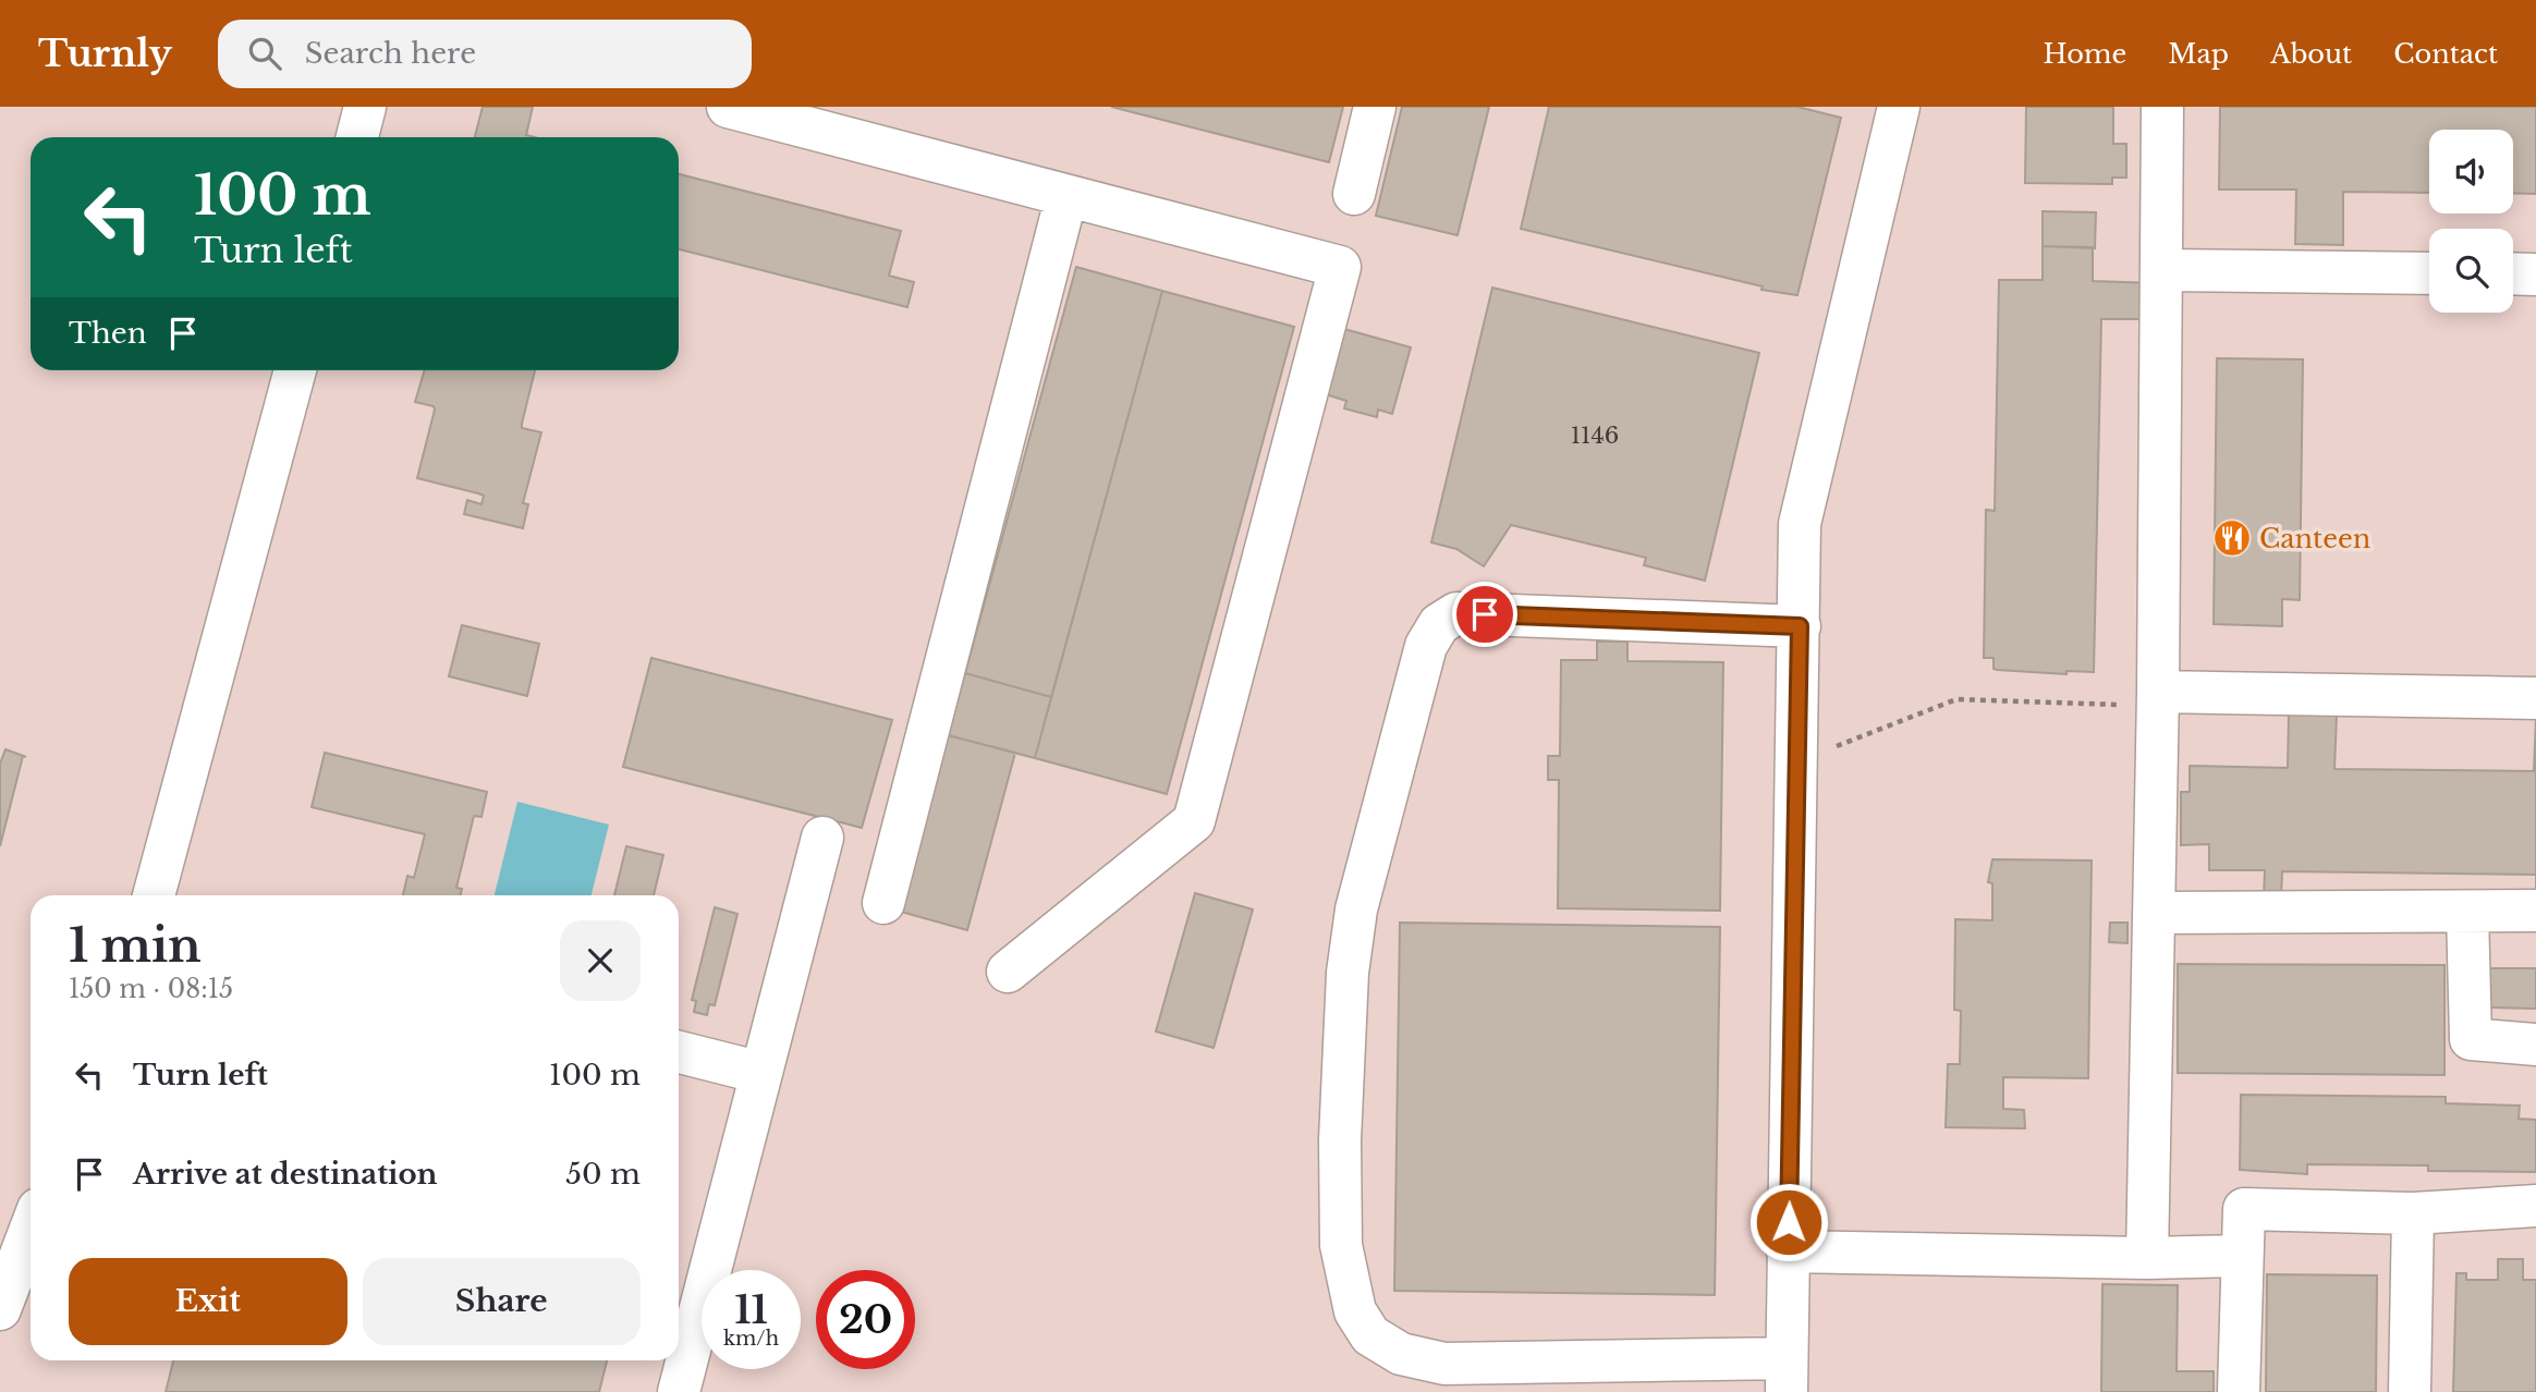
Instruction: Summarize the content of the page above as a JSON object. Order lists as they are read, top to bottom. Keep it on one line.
{"places":{"restaurant":["Canteen"]},"house_numbers":["1146"],"page":{"header":"Turnly","search":"Search here","nav":["Home","Map","About","Contact"],"turn":["100 m","Turn left"],"then":"Then","heading":["1 min","150 m · 08:15"],"list":[{"name":"Turn left","value":"100 m"},{"name":"Arrive at destination","value":"50 m"}],"buttons":["Exit","Share"],"speed":"11 km/h","limit":"20"}}
